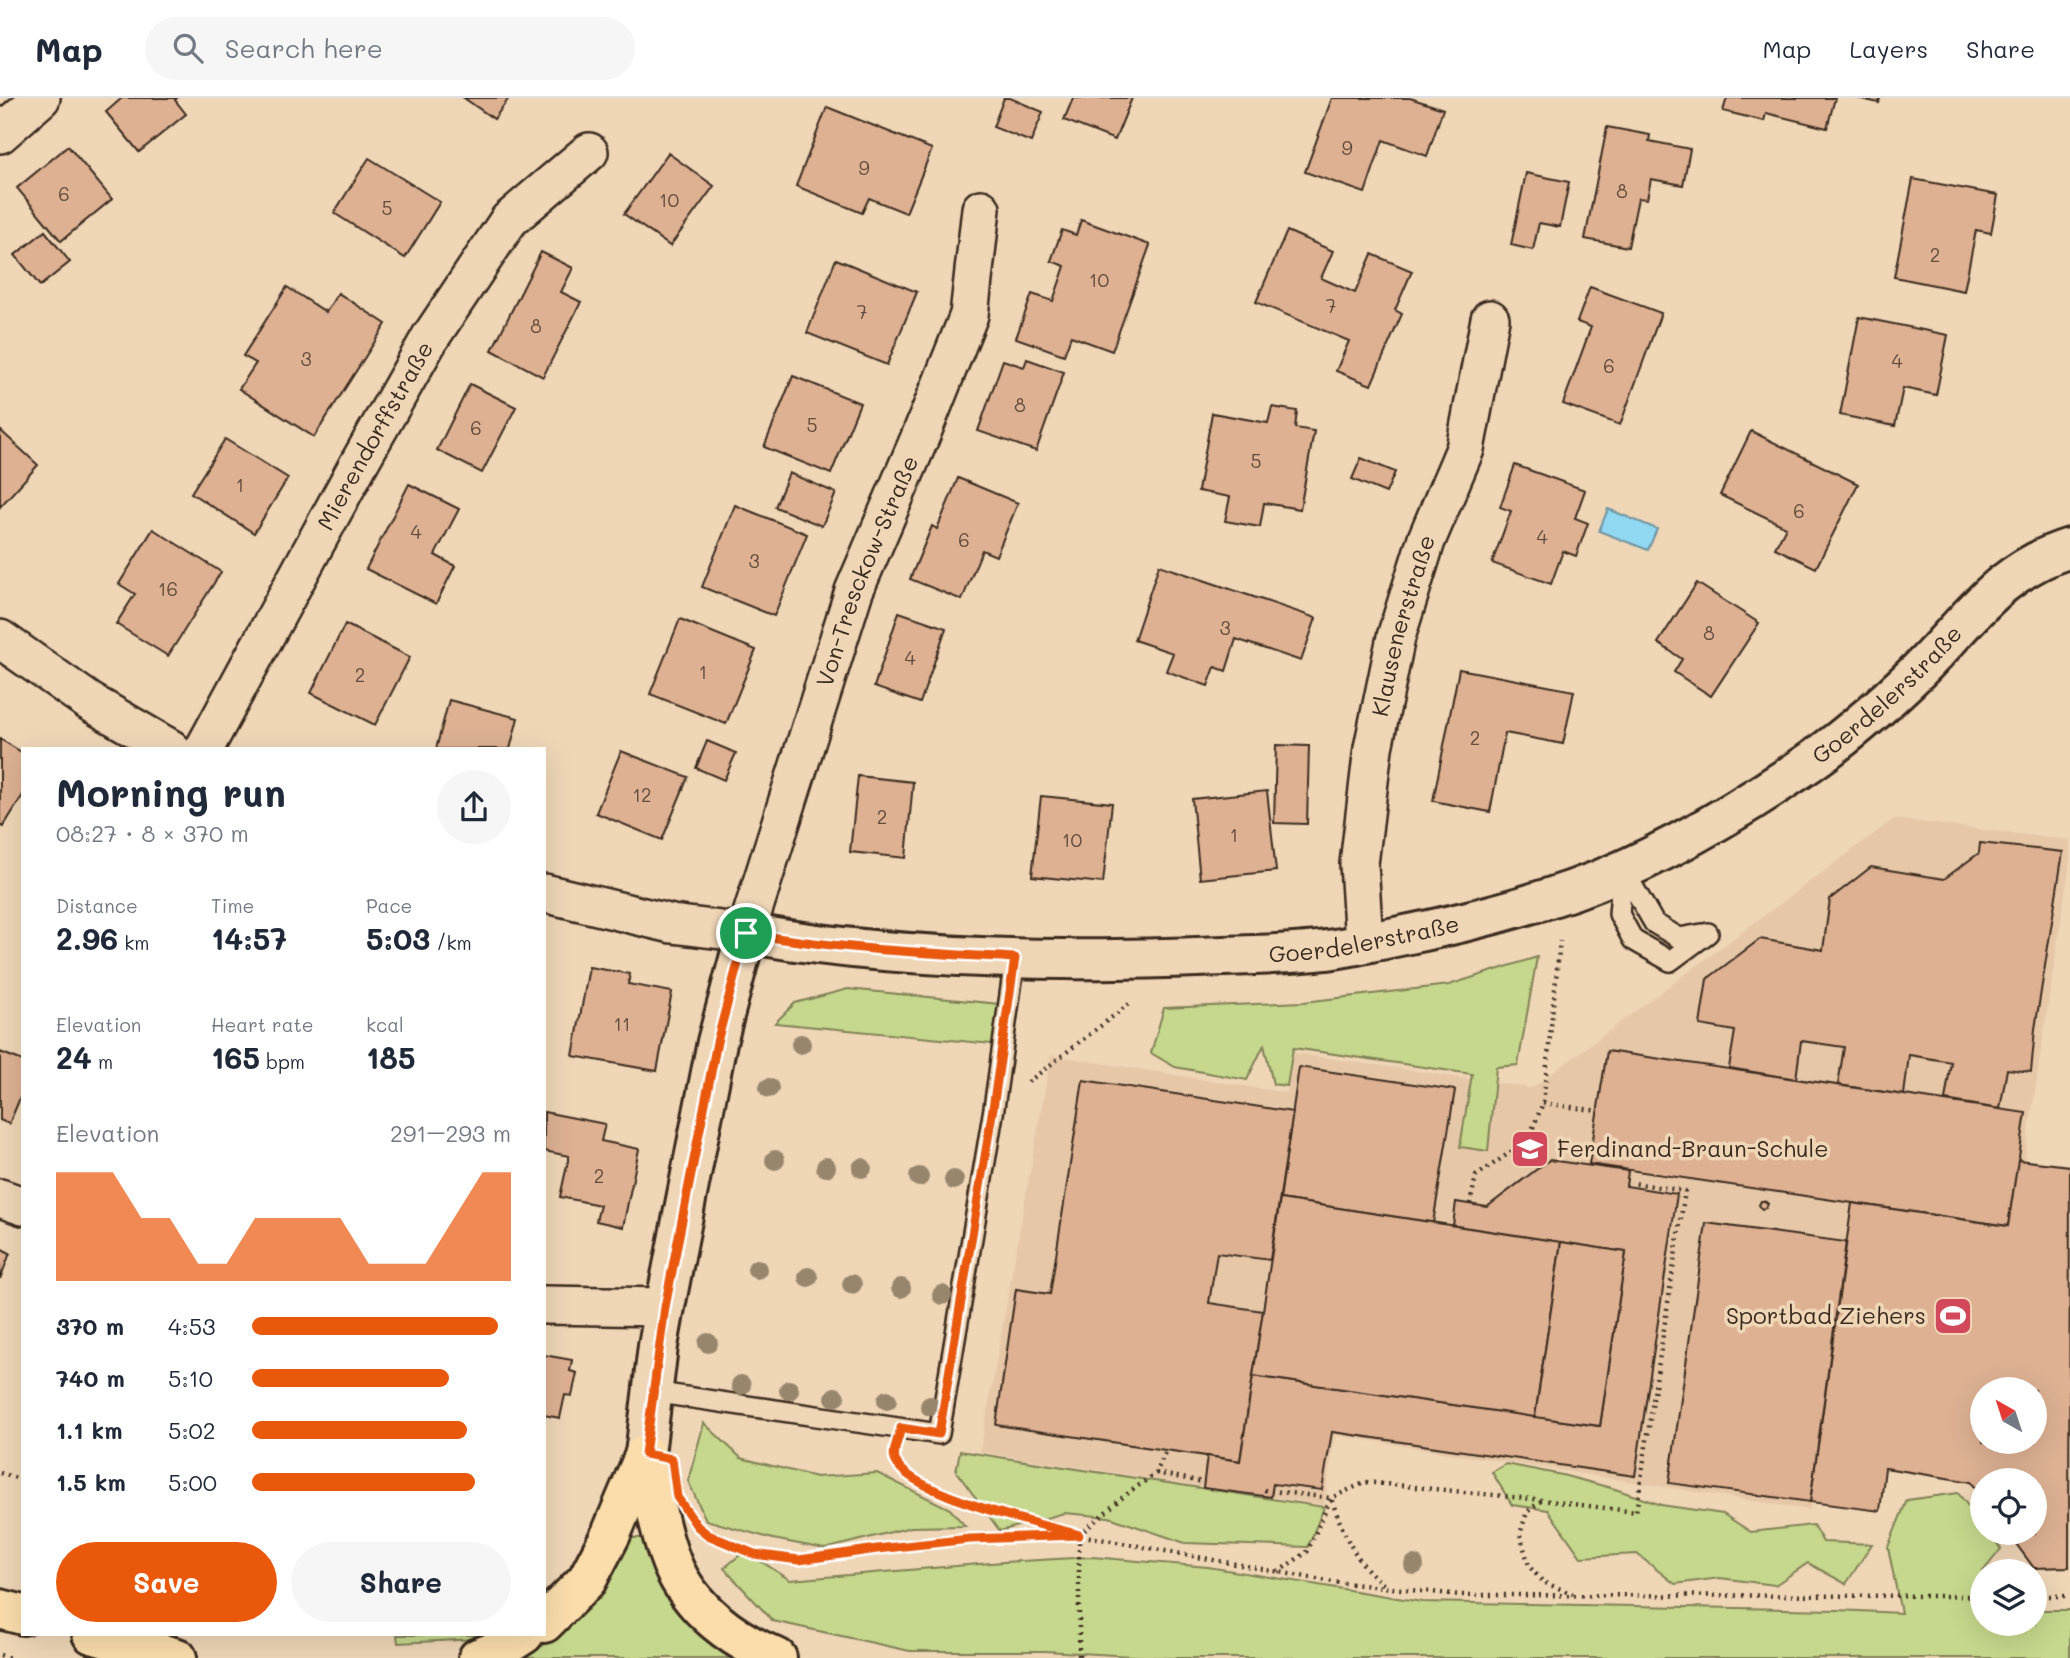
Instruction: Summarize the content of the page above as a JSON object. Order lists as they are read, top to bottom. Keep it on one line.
{"streets":{"main road":["Goerdelerstraße"],"street":["Mierendorffstraße","Von-Tresckow-Straße","Klausenerstraße"]},"crossings":[["Von-Tresckow-Straße","Goerdelerstraße"],["Klausenerstraße","Goerdelerstraße"]],"places":{"school or university":["Ferdinand-Braun-Schule"],"sports":["Sportbad Ziehers"]},"house_numbers":["9","9","8","6","10","5","2","10","7","7","8","3","4","6","8","5","6","5","1","6","4","4","6","3","16","3","8","4","1","2","2","12","2","1","10","11","2"],"north":"top left","page":{"header":"Map","search":"Search here","nav":["Map","Layers","Share"],"heading":["Morning run","08:27 · 8 × 370 m"],"stats":[["Distance","2.96 km"],["Time","14:57"],["Pace","5:03 /km"],["Elevation","24 m"],["Heart rate","165 bpm"],["kcal","185"]],"chart":["Elevation","291–293 m"],"list":[{"name":"370 m","note":"4:53"},{"name":"740 m","note":"5:10"},{"name":"1.1 km","note":"5:02"},{"name":"1.5 km","note":"5:00"}],"buttons":["Save","Share"]}}
